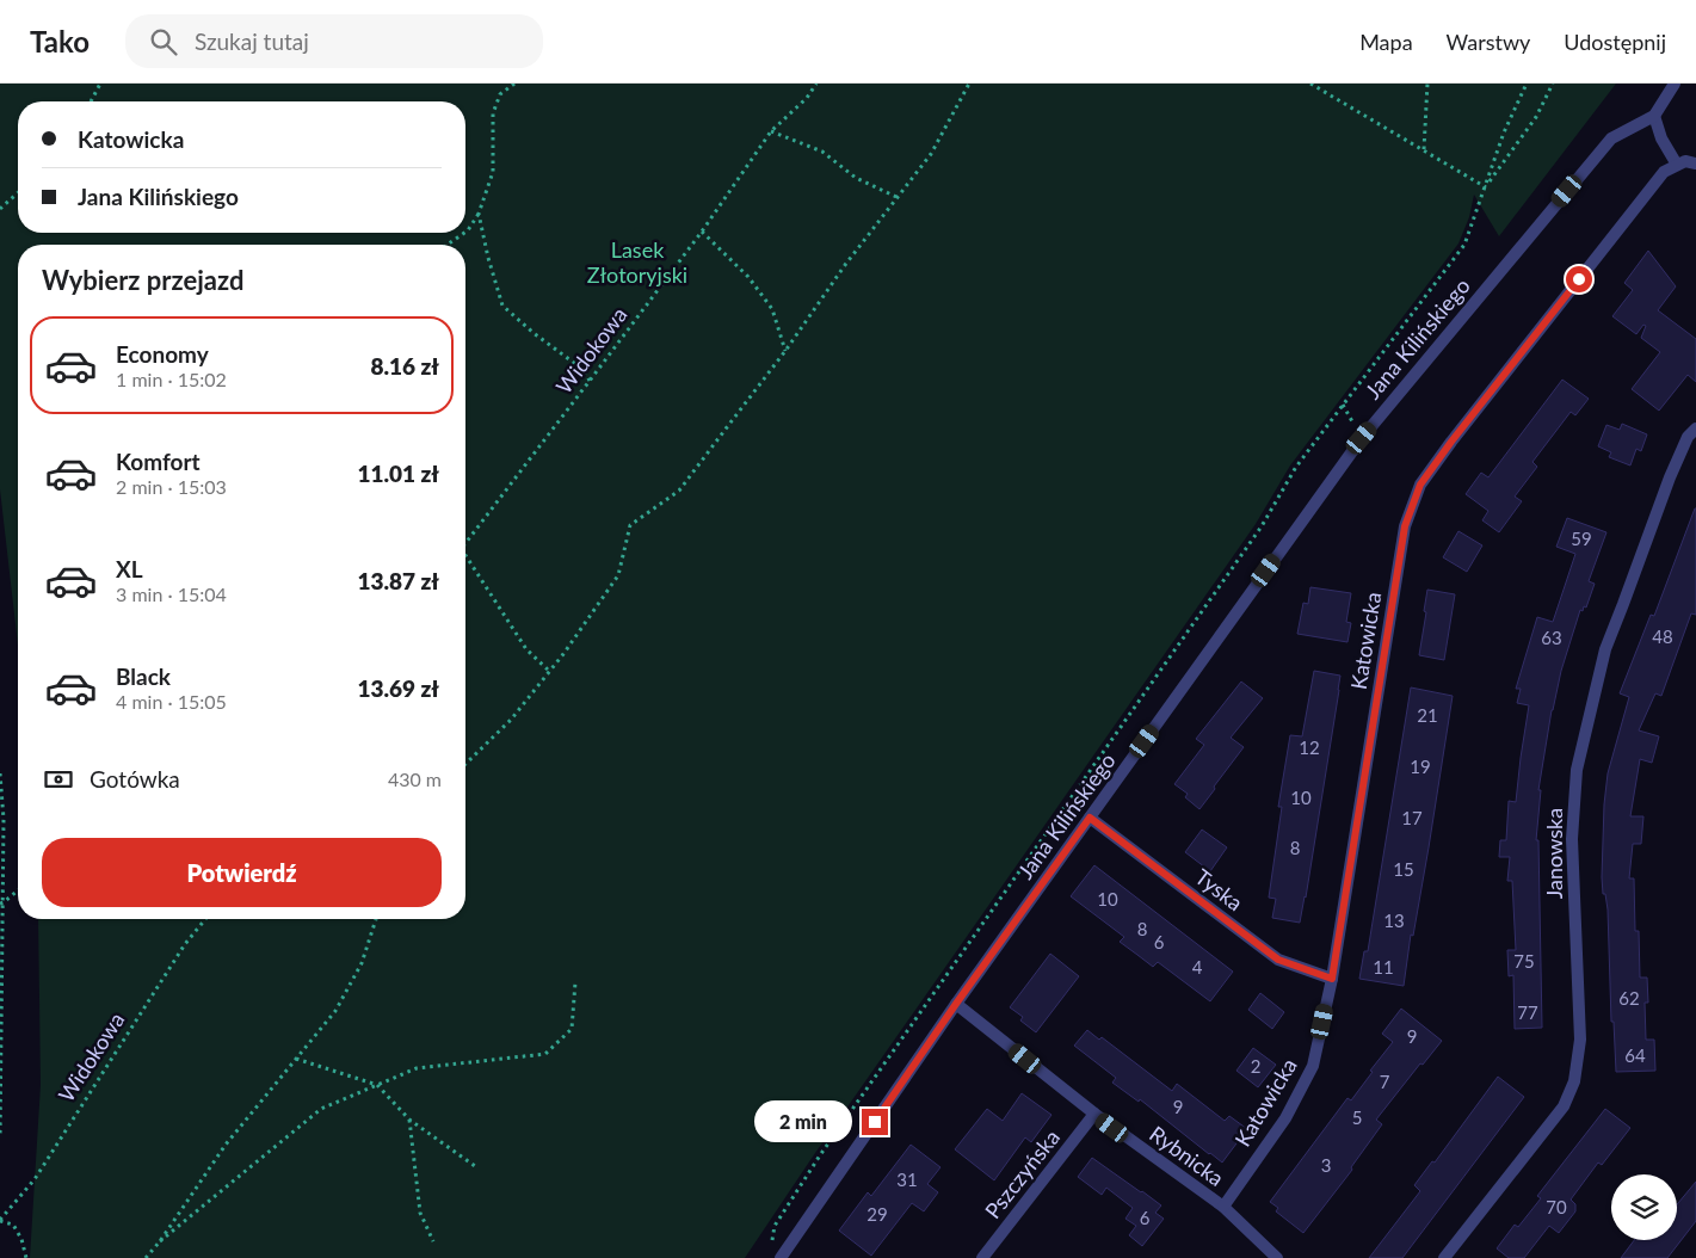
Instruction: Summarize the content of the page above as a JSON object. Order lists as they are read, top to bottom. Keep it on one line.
{"streets":{"street":["Jana Kilińskiego","Katowicka","Janowska","Tyska","Rybnicka","Pszczyńska"],"path":["Widokowa"]},"crossings":[["Jana Kilińskiego","Tyska"],["Jana Kilińskiego","Rybnicka"],["Katowicka","Tyska"],["Katowicka","Rybnicka"],["Rybnicka","Pszczyńska"]],"parks":["Lasek Złotoryjski"],"house_numbers":["59","48","63","21","12","19","10","17","8","15","10","13","8","6","75","4","11","62","77","9","64","2","7","9","5","3","31","70","29","6"],"page":{"header":"Tako","search":"Szukaj tutaj","nav":["Mapa","Warstwy","Udostępnij"],"banner":["Katowicka","Jana Kilińskiego"],"heading":"Wybierz przejazd","list":[{"name":"Economy","note":"1 min · 15:02","value":"8.16 zł"},{"name":"Komfort","note":"2 min · 15:03","value":"11.01 zł"},{"name":"XL","note":"3 min · 15:04","value":"13.87 zł"},{"name":"Black","note":"4 min · 15:05","value":"13.69 zł"}],"pay":["Gotówka","430 m"],"buttons":"Potwierdź","bubble":"2 min"}}
